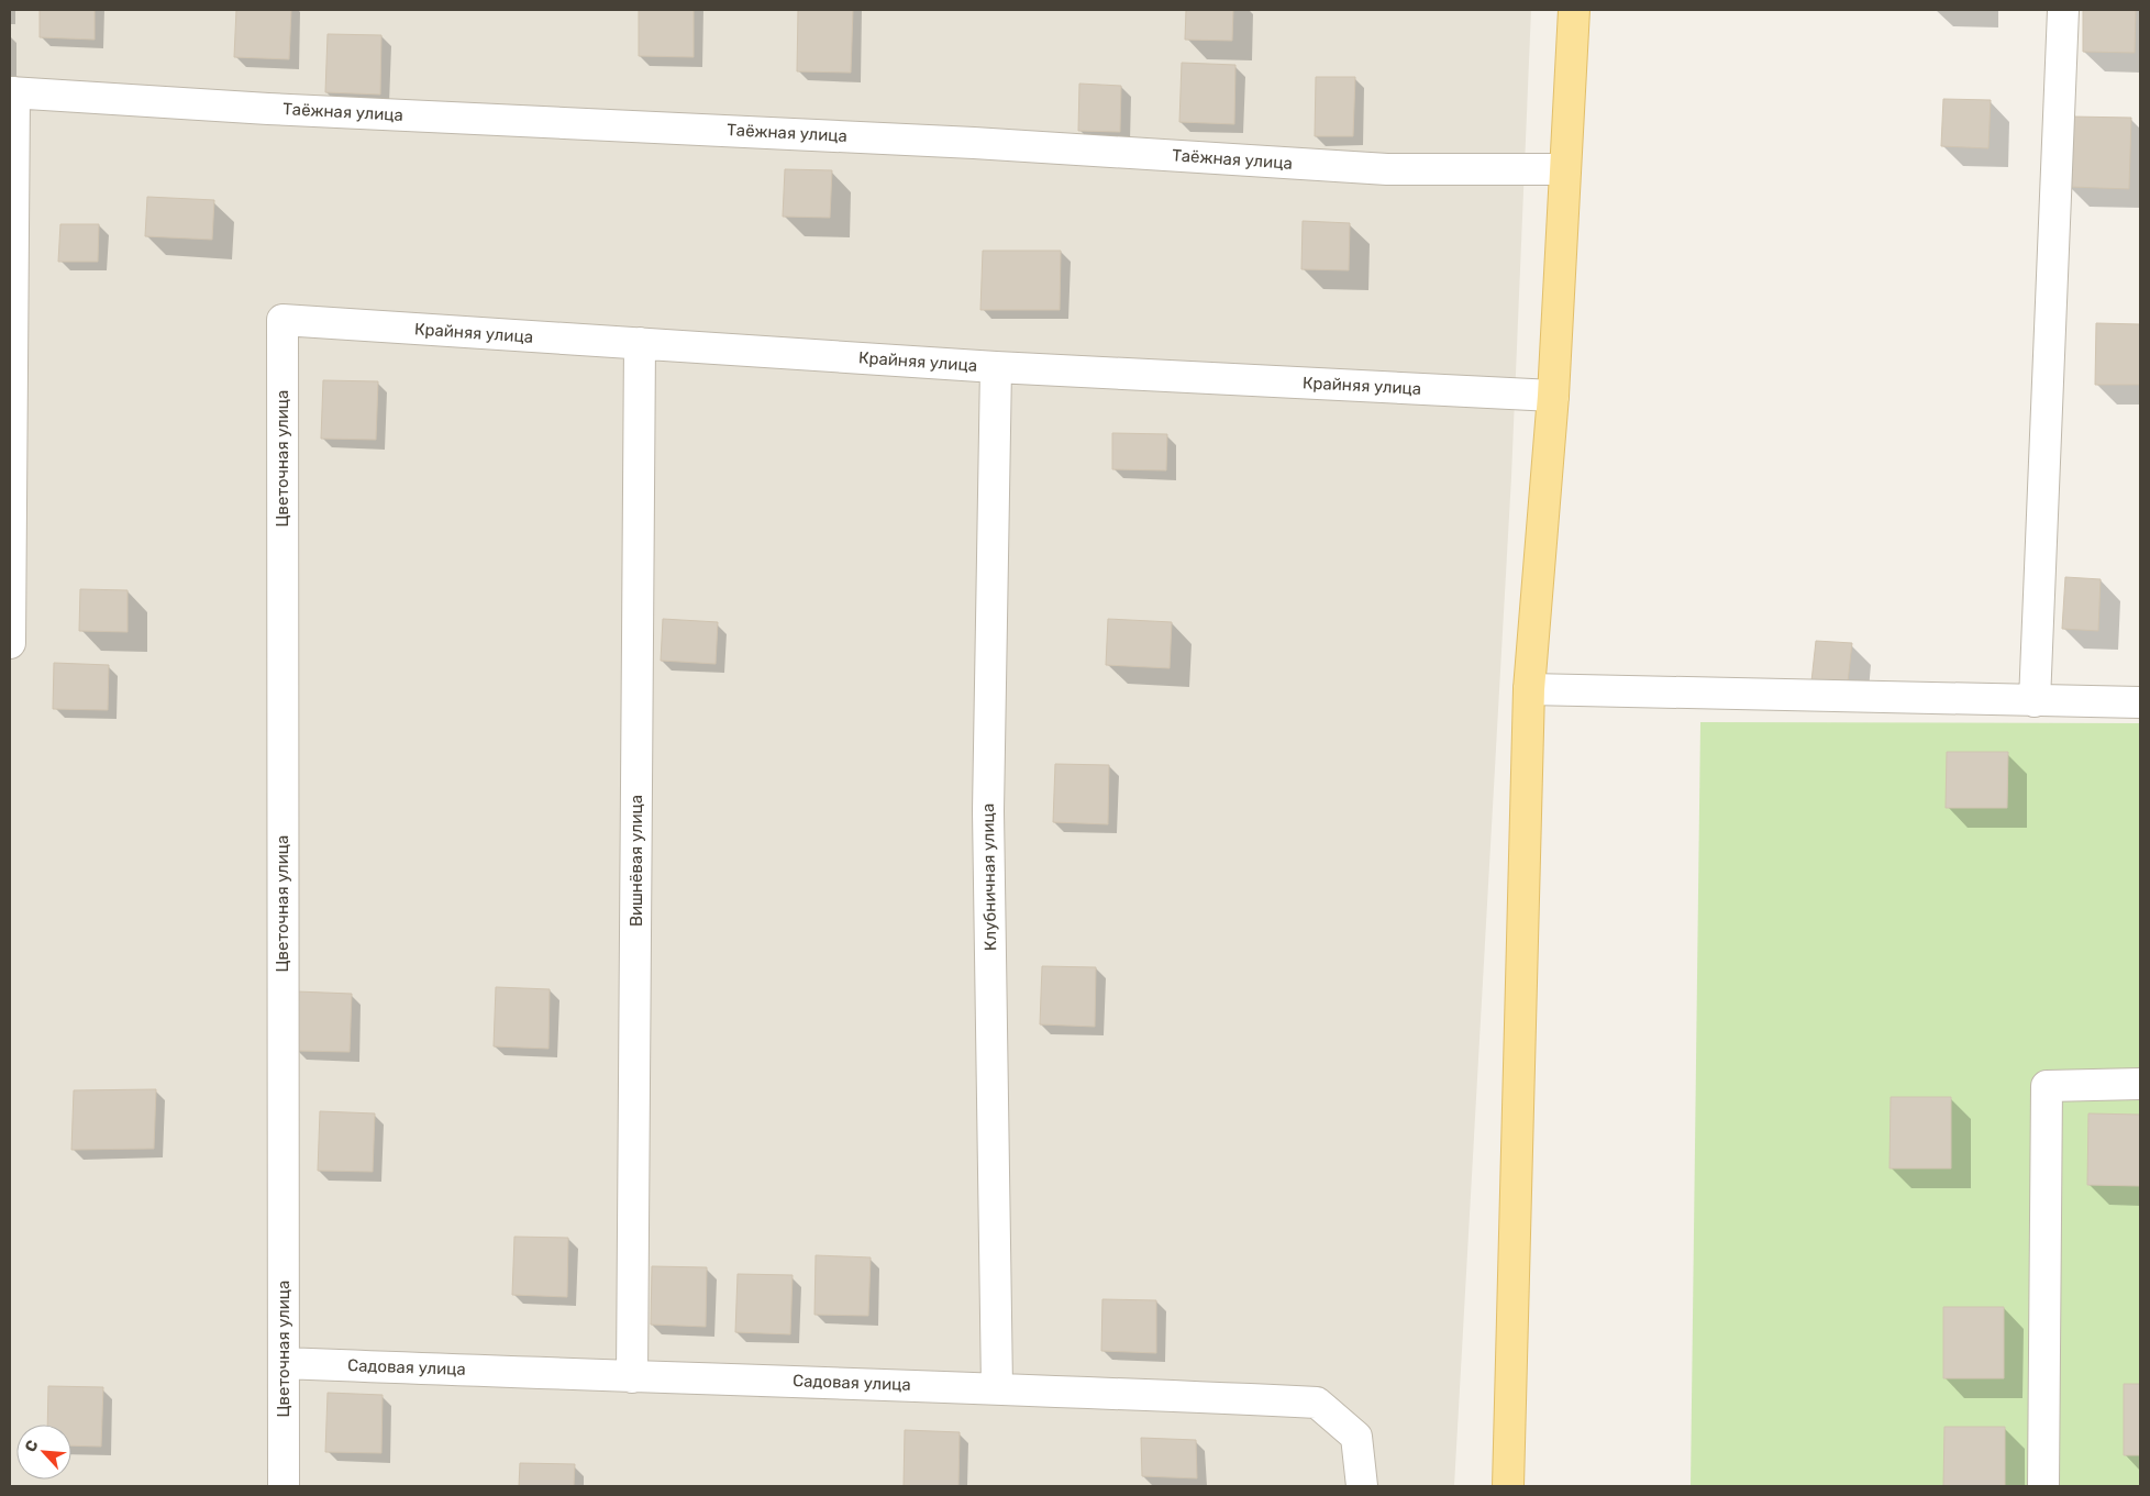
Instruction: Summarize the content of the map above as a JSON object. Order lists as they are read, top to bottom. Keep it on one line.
{"streets":{"street":["Таёжная улица","Крайняя улица","Цветочная улица","Вишнёвая улица","Клубничная улица","Садовая улица"]},"crossings":[["Крайняя улица","Цветочная улица"],["Крайняя улица","Вишнёвая улица"],["Крайняя улица","Клубничная улица"],["Цветочная улица","Садовая улица"],["Вишнёвая улица","Садовая улица"],["Клубничная улица","Садовая улица"]],"north":"top left"}
